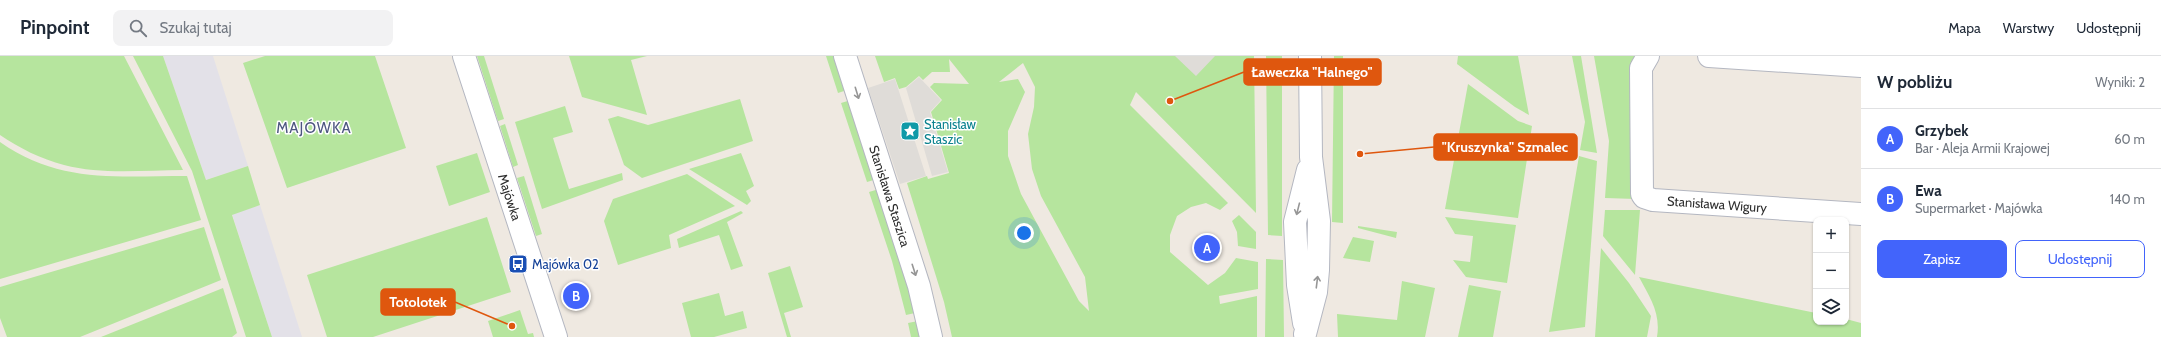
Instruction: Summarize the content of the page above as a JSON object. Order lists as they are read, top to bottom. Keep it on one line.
{"streets":{"street":["Stanisława Staszica","Majówka","Stanisława Wigury"]},"one_way":["Stanisława Staszica"],"districts":["MAJÓWKA"],"places":{"other":["Ławeczka \"Halnego\"","\"Kruszynka\" Szmalec","Totolotek"],"place":["Stanisław Staszic"],"bus stop":["Majówka 02"]},"page":{"header":"Pinpoint","search":"Szukaj tutaj","nav":["Mapa","Warstwy","Udostępnij"],"heading":["W pobliżu","Wyniki: 2"],"list":[{"mark":"A","name":"Grzybek","note":"Bar · Aleja Armii Krajowej","value":"60 m"},{"mark":"B","name":"Ewa","note":"Supermarket · Majówka","value":"140 m"}],"map_buttons":["+","−"],"buttons":["Zapisz","Udostępnij"],"pins":["A","B"]}}
